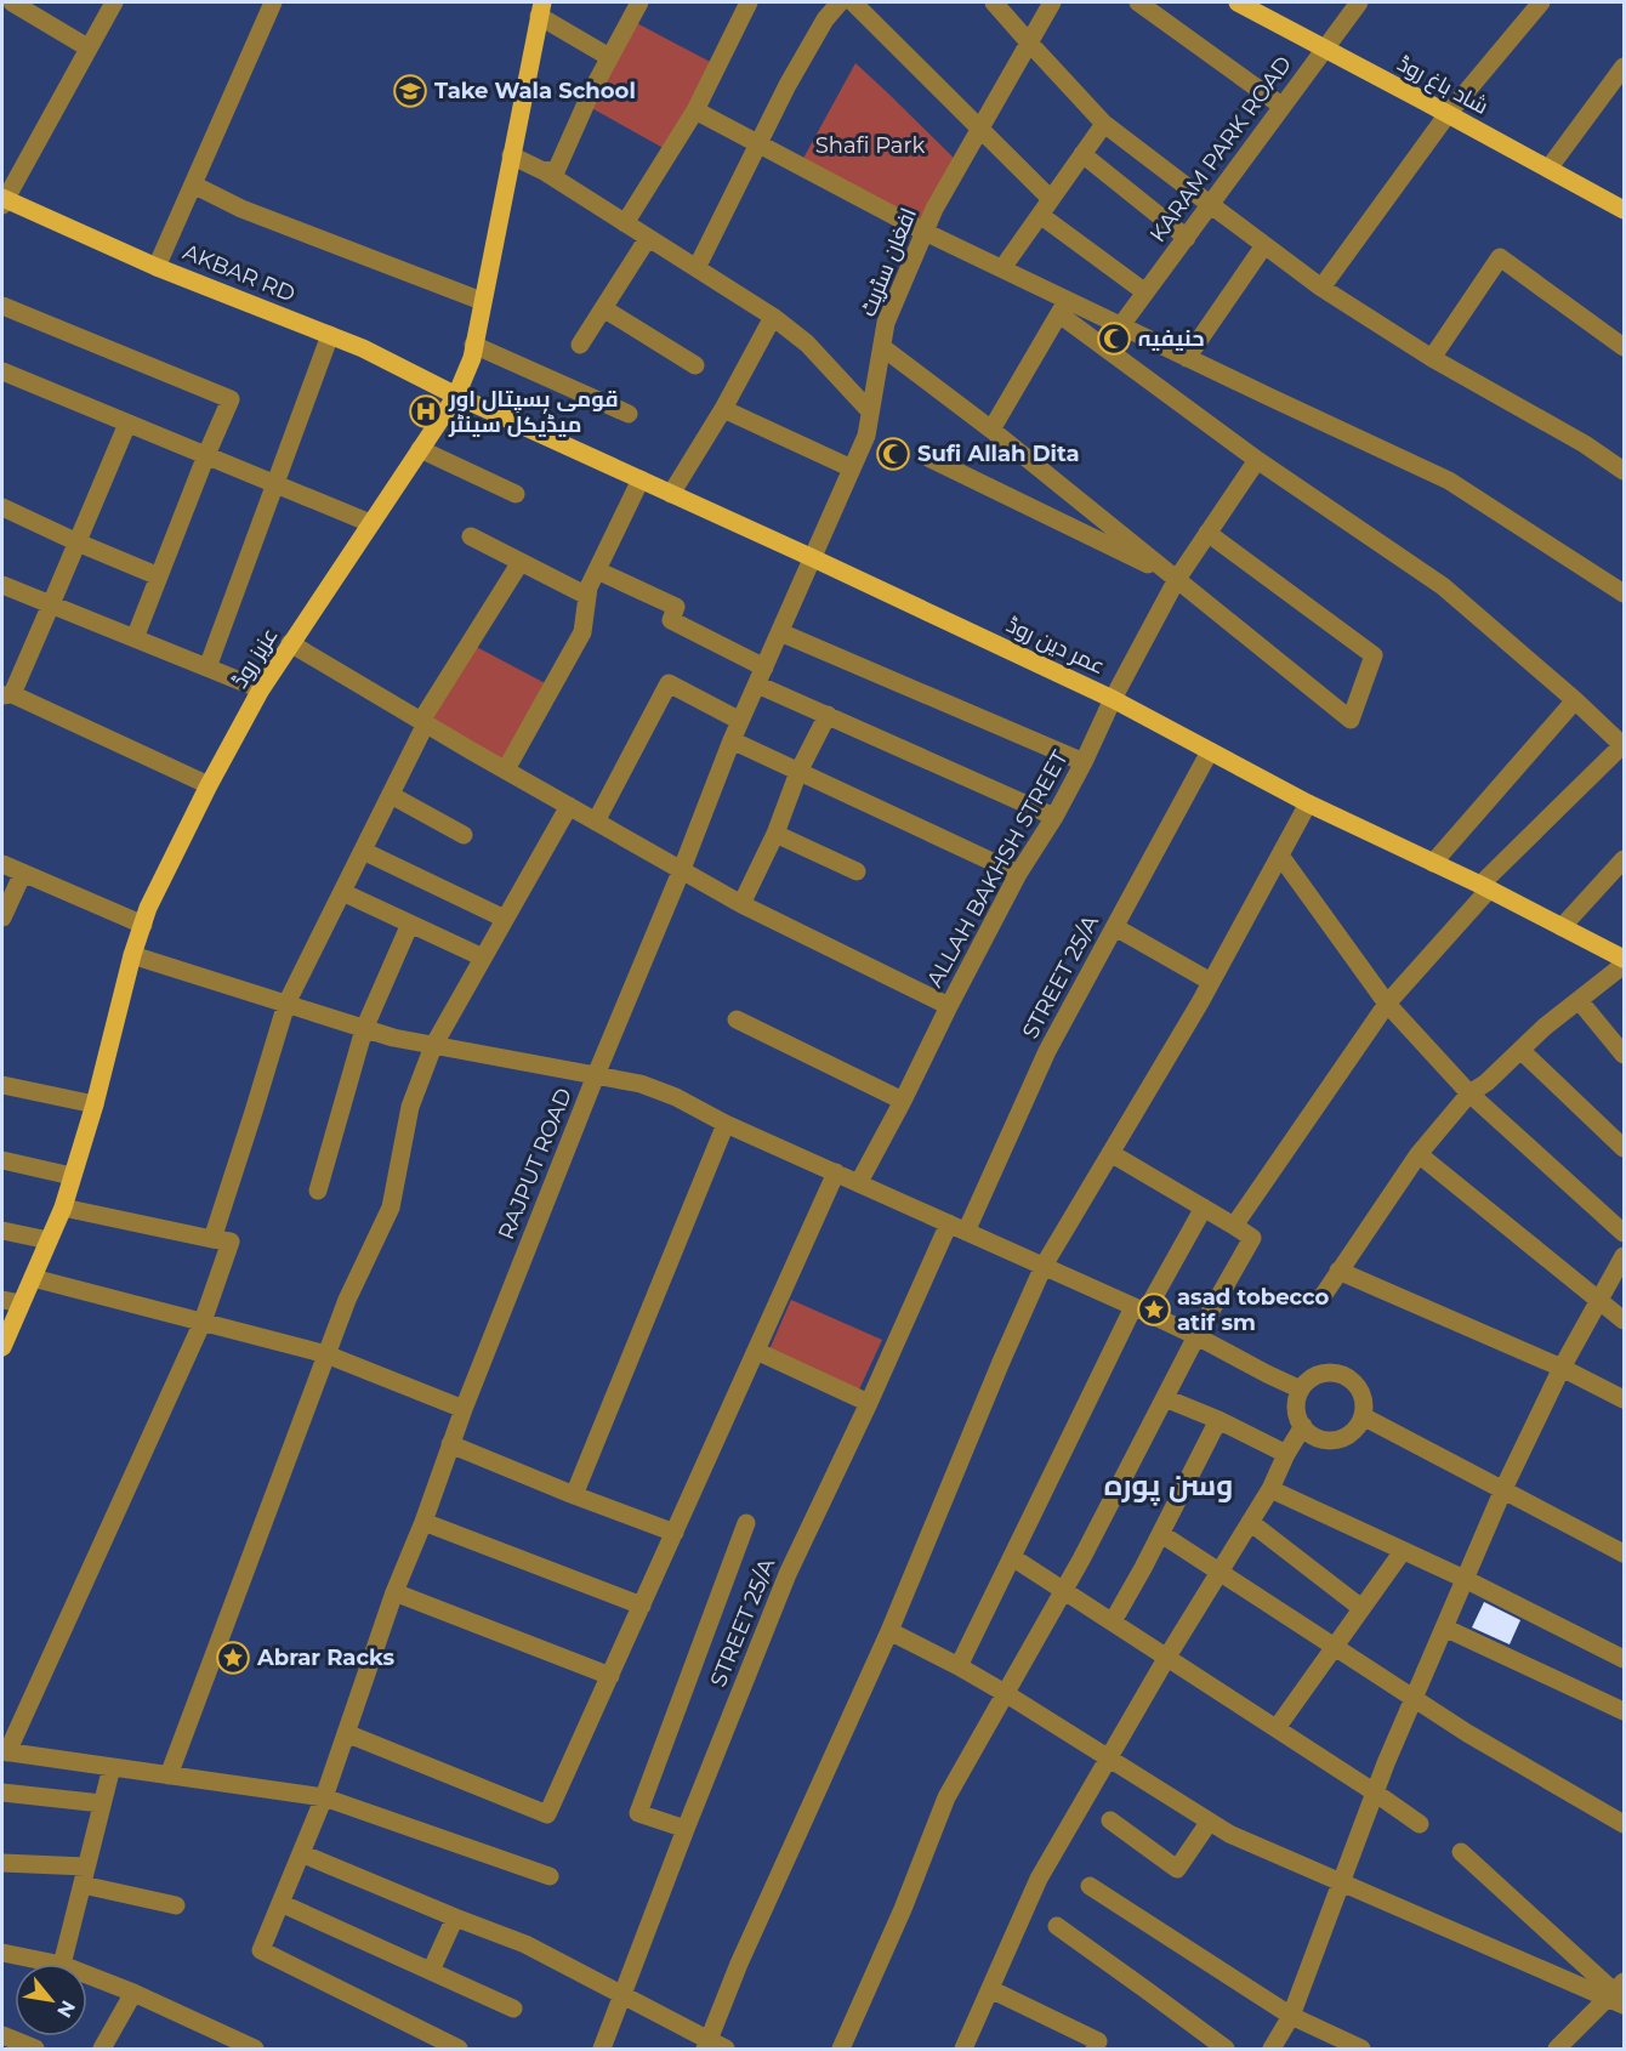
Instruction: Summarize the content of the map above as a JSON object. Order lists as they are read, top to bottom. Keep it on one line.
{"streets":{"main road":["شاد باغ روڈ","AKBAR RD","عمر دین روڈ","عزیز روڈ"],"street":["KARAM PARK ROAD","افغان سٹریٹ","ALLAH BAKHSH STREET","STREET 25/A","RAJPUT ROAD"]},"crossings":[["شاد باغ روڈ","KARAM PARK ROAD"],["افغان سٹریٹ","عمر دین روڈ"],["افغان سٹریٹ","RAJPUT ROAD"],["AKBAR RD","عمر دین روڈ"],["AKBAR RD","عزیز روڈ"],["عمر دین روڈ","عزیز روڈ"],["عمر دین روڈ","ALLAH BAKHSH STREET"],["عمر دین روڈ","STREET 25/A"],["عمر دین روڈ","RAJPUT ROAD"]],"districts":["وسن پورہ"],"parks":["Shafi Park"],"places":{"school or university":["Take Wala School"],"mosque":["حنیفیہ","Sufi Allah Dita"],"hospital":["قومی ہسپتال اور میڈیکل سینٹر"],"place":["asad tobecco atif sm","Abrar Racks"]},"north":"bottom right"}
